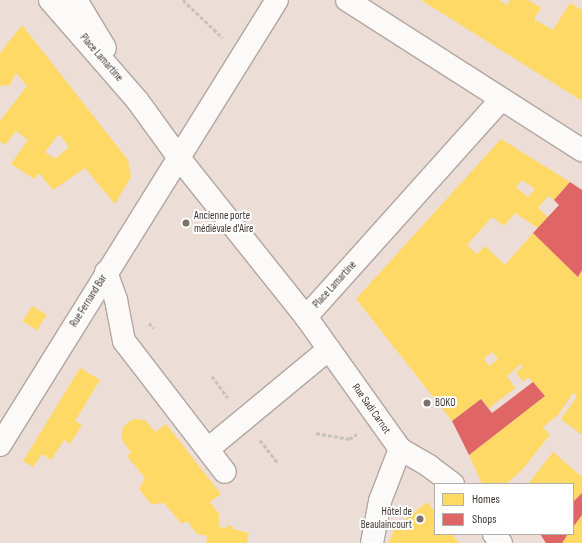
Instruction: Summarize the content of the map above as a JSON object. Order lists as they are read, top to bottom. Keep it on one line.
{"streets":{"street":["Place Lamartine","Rue Fernand Bar","Rue Sadi Carnot"]},"crossings":[["Place Lamartine","Rue Fernand Bar"],["Place Lamartine","Rue Sadi Carnot"]],"places":["Ancienne porte médiévale d'Aire","BOKO","Hôtel de Beaulaincourt"],"legend":["Homes","Shops"]}
